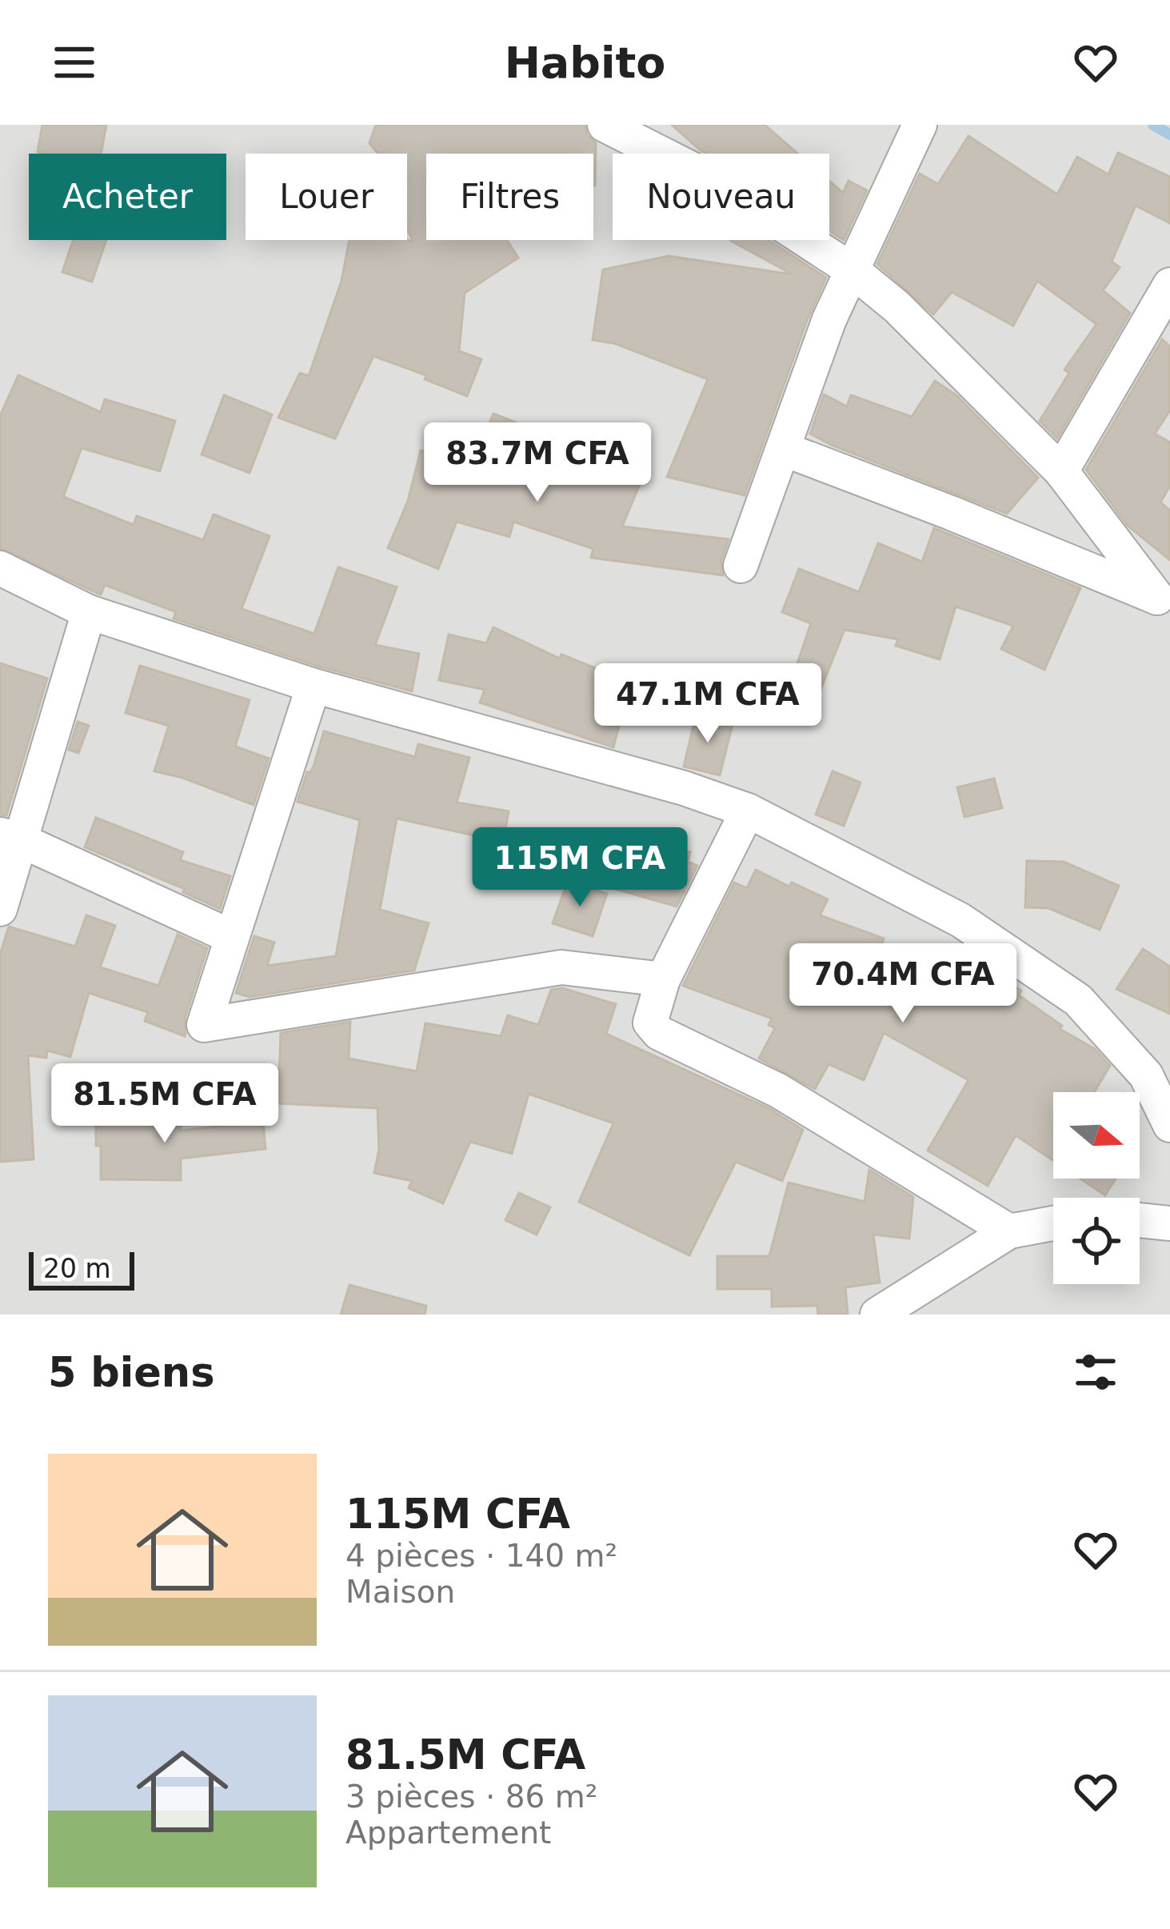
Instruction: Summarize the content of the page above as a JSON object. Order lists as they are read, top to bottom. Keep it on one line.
{"scale_bar":"20 m","north":"right","page":{"header":"Habito","chip":["Acheter","Louer","Filtres","Nouveau"],"price":["83.7M CFA","47.1M CFA","115M CFA","70.4M CFA","81.5M CFA"],"scale":"20 m","heading":"5 biens","list":[{"name":"115M CFA","note":"4 pièces · 140 m² · Maison"},{"name":"81.5M CFA","note":"3 pièces · 86 m² · Appartement"}]}}
